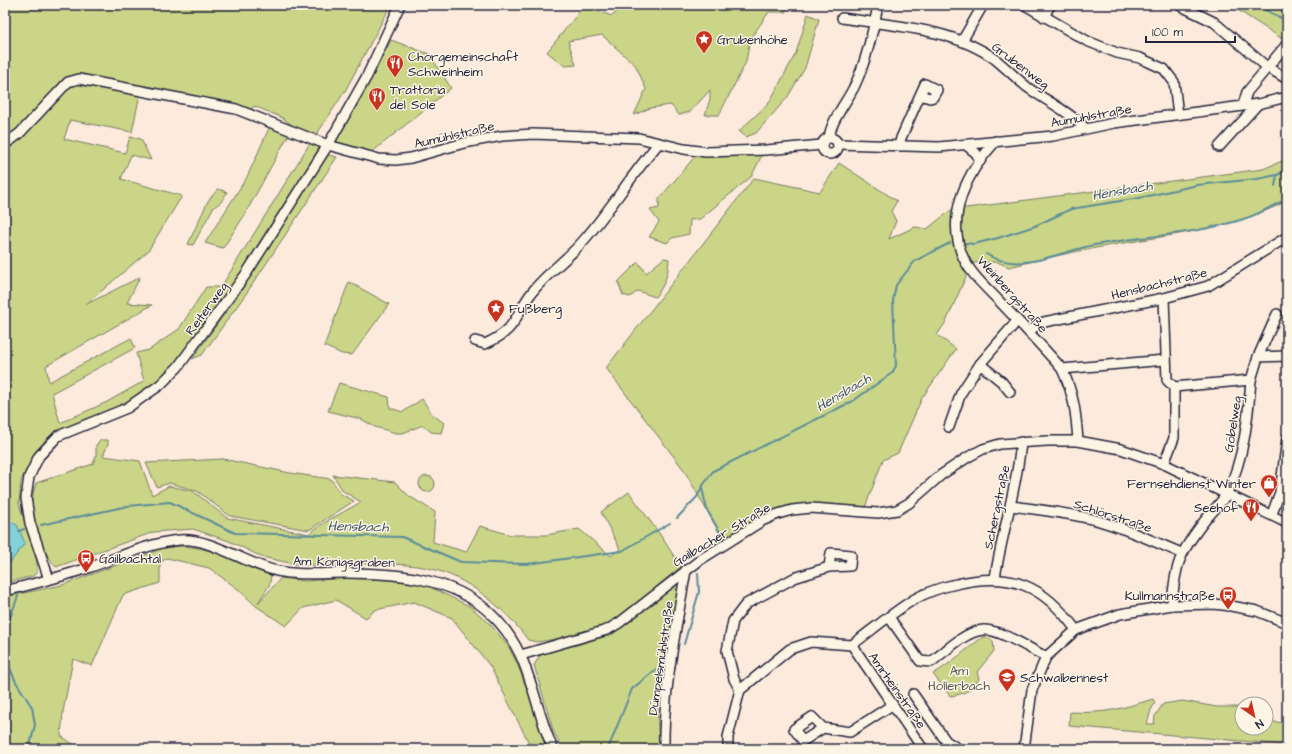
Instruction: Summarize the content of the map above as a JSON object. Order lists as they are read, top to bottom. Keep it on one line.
{"streets":{"street":["Grubenweg","Aumühlstraße","Hensbachstraße","Weinbergstraße","Reiterweg","Göbelweg","Schergstraße","Schlörstraße","Gailbacher Straße","Am Königsgraben","Dümpelsmühlstraße","Amrheinstraße"]},"crossings":[["Grubenweg","Aumühlstraße"],["Aumühlstraße","Weinbergstraße"],["Aumühlstraße","Reiterweg"],["Hensbachstraße","Weinbergstraße"],["Weinbergstraße","Gailbacher Straße"],["Reiterweg","Am Königsgraben"],["Göbelweg","Gailbacher Straße"],["Schergstraße","Schlörstraße"],["Schergstraße","Gailbacher Straße"],["Gailbacher Straße","Am Königsgraben"],["Gailbacher Straße","Dümpelsmühlstraße"]],"water":["Hensbach"],"parks":["Am Hollerbach"],"places":{"place":["Grubenhöhe","Fußberg"],"restaurant":["Chorgemeinschaft Schweinheim","Trattoria del Sole","Seehof"],"shop":["Fernsehdienst Winter"],"bus stop":["Gailbachtal","Kullmannstraße"],"school or university":["Schwalbennest"]},"scale_bar":"100 m","north":"bottom right"}
